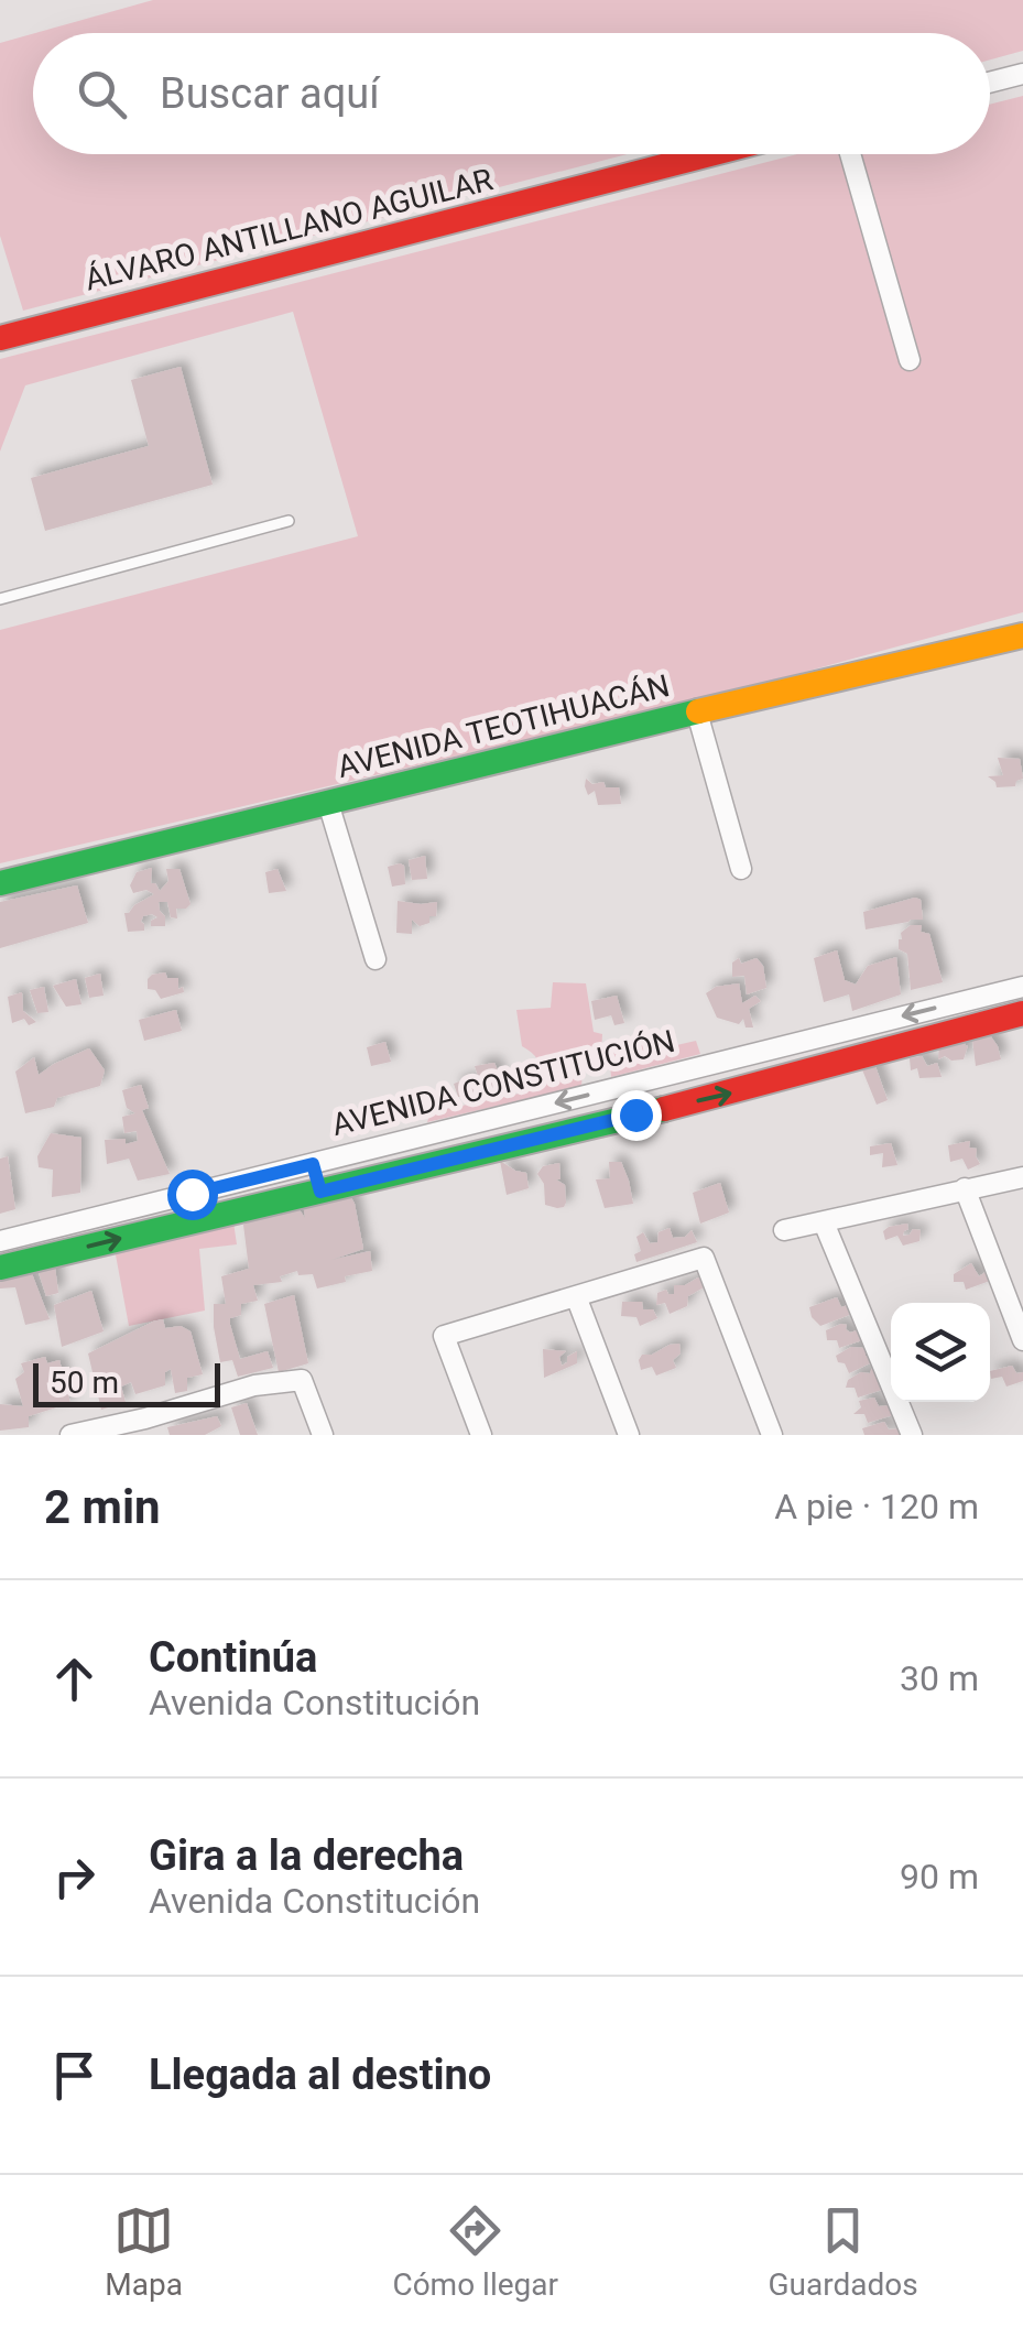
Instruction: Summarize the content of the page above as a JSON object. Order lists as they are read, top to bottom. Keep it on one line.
{"streets":{"street":["ÁLVARO ANTILLANO AGUILAR","AVENIDA TEOTIHUACÁN","AVENIDA CONSTITUCIÓN"]},"scale_bar":"50 m","page":{"search":"Buscar aquí","scale":"50 m","heading":["2 min","A pie · 120 m"],"list":[["Continúa","Avenida Constitución","30 m"],["Gira a la derecha","Avenida Constitución","90 m"],"Llegada al destino"],"nav":["Mapa","Cómo llegar","Guardados"]}}
